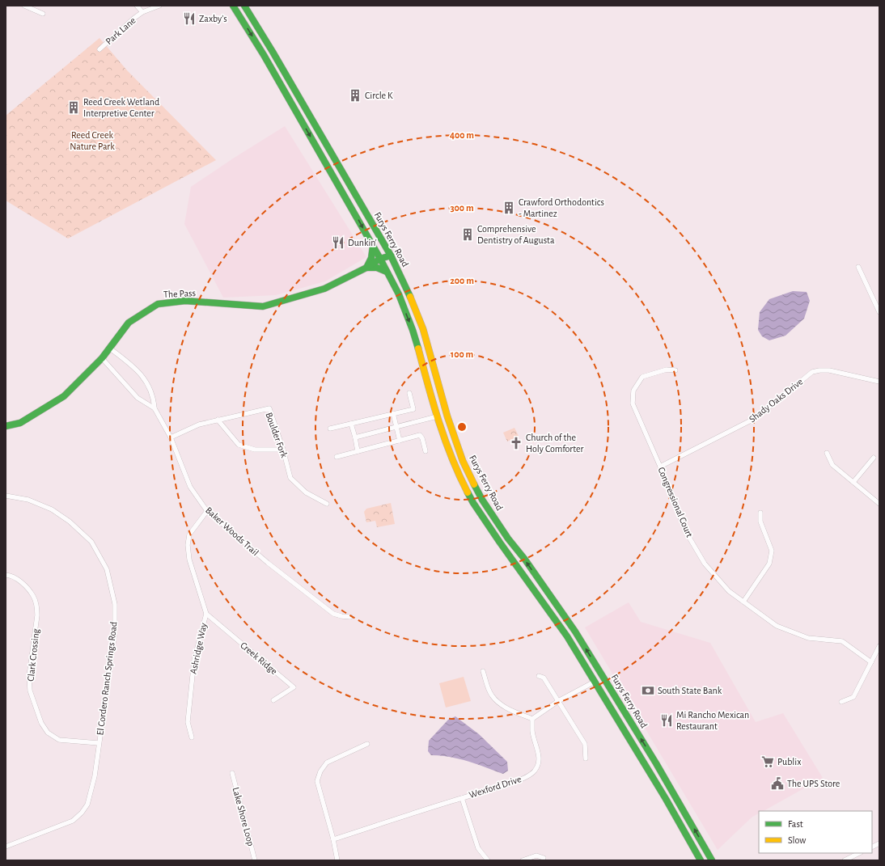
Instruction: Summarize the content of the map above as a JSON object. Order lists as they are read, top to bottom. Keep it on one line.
{"streets":{"main road":["Furys Ferry Road","The Pass"],"street":["Park Lane","Shady Oaks Drive","Boulder Fork","Congressional Court","Baker Woods Trail","Ashridge Way","Clark Crossing","Creek Ridge","El Cordero Ranch Springs Road","Wexford Drive","Lake Shore Loop"]},"crossings":[["Furys Ferry Road","The Pass"],["The Pass","Baker Woods Trail"],["Shady Oaks Drive","Congressional Court"],["Boulder Fork","Baker Woods Trail"],["Baker Woods Trail","Ashridge Way"],["Ashridge Way","Creek Ridge"],["Clark Crossing","El Cordero Ranch Springs Road"]],"parks":["Reed Creek Nature Park"],"places":{"restaurant":["Zaxby's","Dunkin'","Mi Rancho Mexican Restaurant"],"building":["Circle K","Reed Creek Wetland Interpretive Center","Crawford Orthodontics - Martinez","Comprehensive Dentistry of Augusta"],"church":["Church of the Holy Comforter"],"bank":["South State Bank"],"supermarket":["Publix"],"public building":["The UPS Store"]},"legend":["Fast","Slow"],"rings":["400 m","300 m","200 m","100 m"]}
